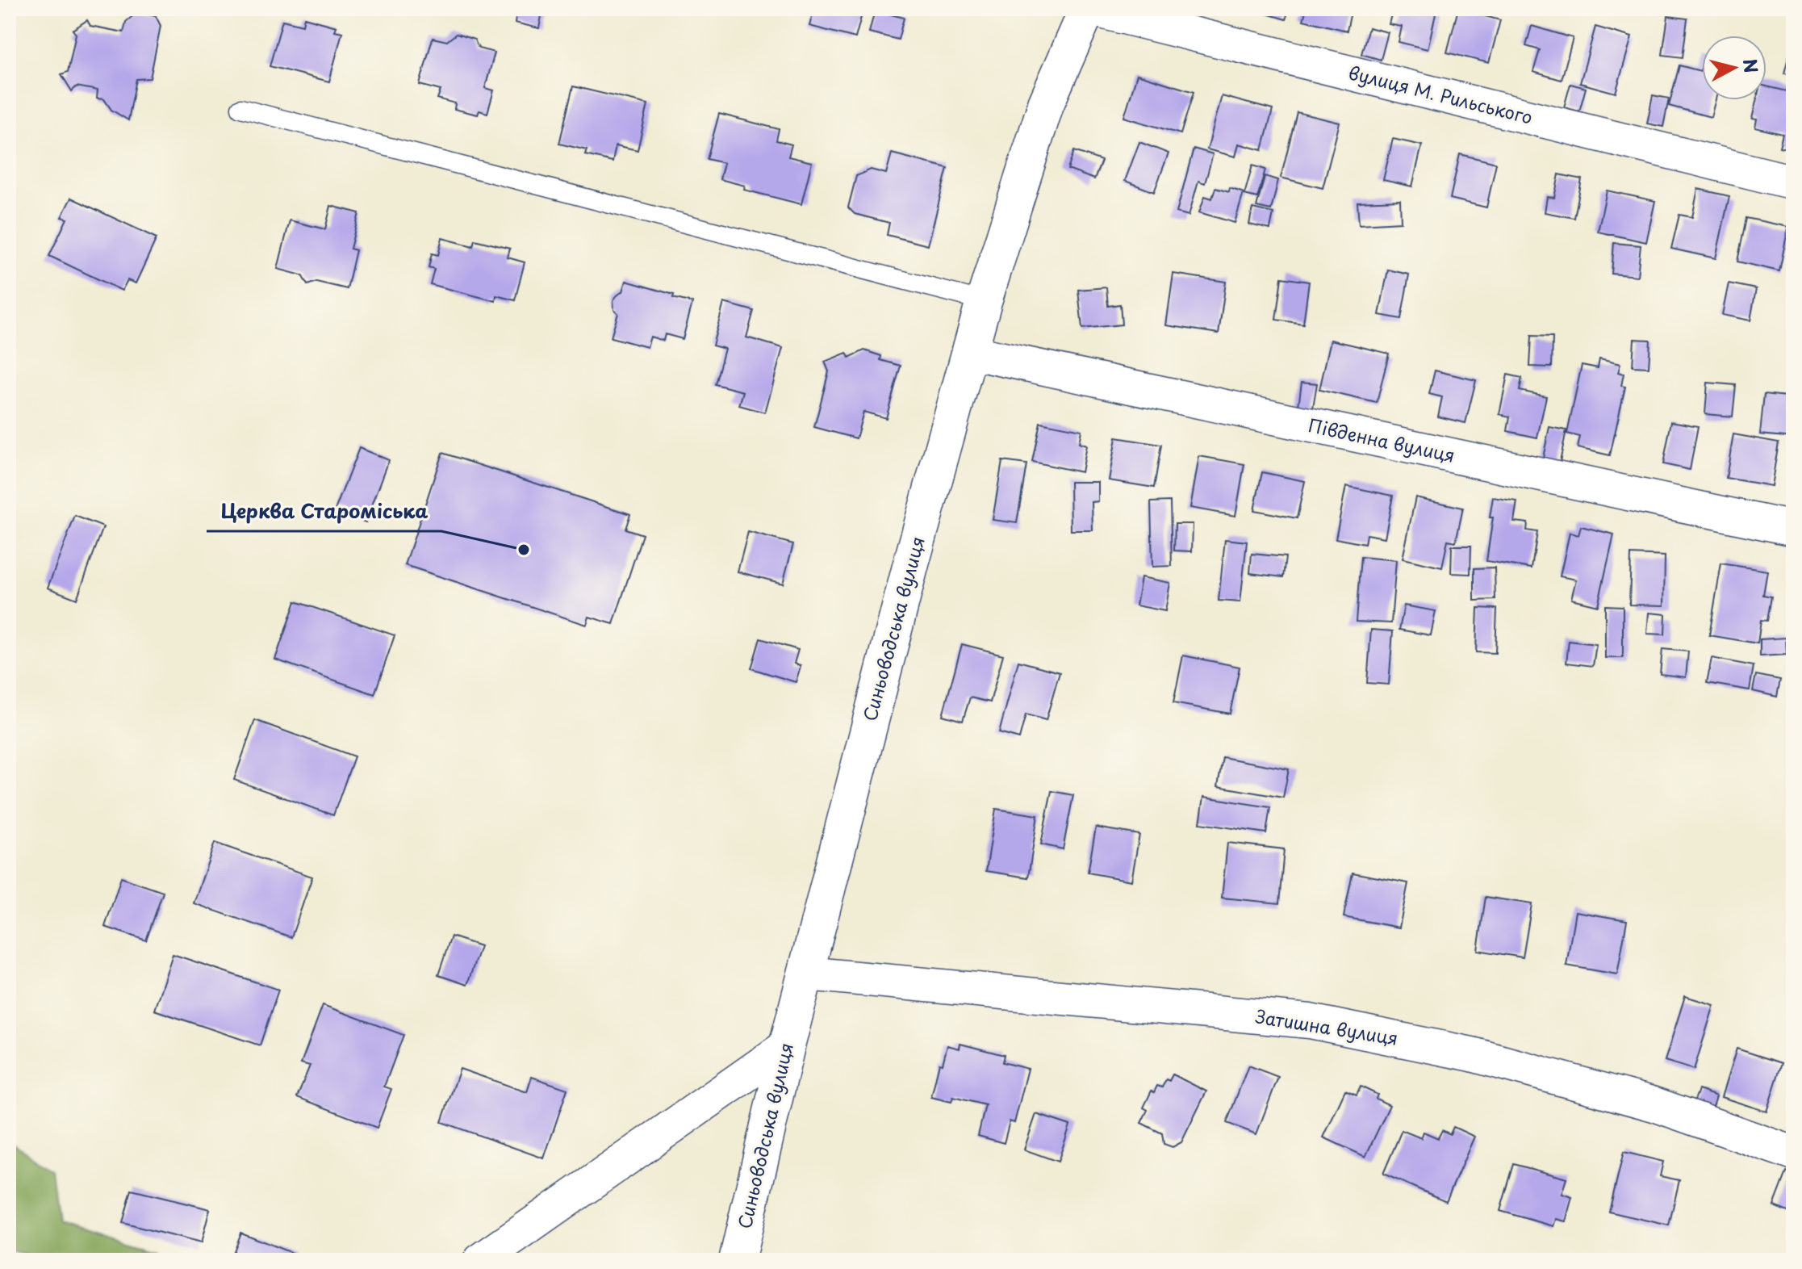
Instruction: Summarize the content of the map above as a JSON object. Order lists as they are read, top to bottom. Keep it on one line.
{"streets":{"street":["вулиця М. Рильського","Південна вулиця","Синьоводська вулиця","Затишна вулиця"]},"crossings":[["вулиця М. Рильського","Синьоводська вулиця"],["Південна вулиця","Синьоводська вулиця"],["Синьоводська вулиця","Затишна вулиця"]],"places":["Церква Староміська"],"north":"right"}
